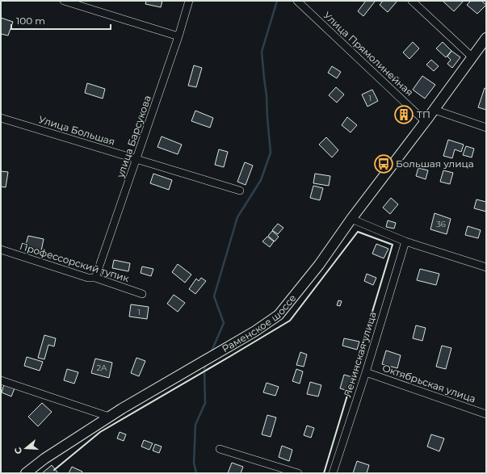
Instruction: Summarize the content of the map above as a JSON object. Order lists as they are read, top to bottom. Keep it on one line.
{"streets":{"main road":["Раменское шоссе"],"street":["Улица Прямолинейная","Улица Большая","улица Барсукова","Профессорский тупик","Ленинская улица","Октябрьская улица"]},"crossings":[["Улица Прямолинейная","Раменское шоссе"],["Улица Большая","улица Барсукова"],["улица Барсукова","Профессорский тупик"],["Ленинская улица","Октябрьская улица"]],"places":{"building":["ТП"],"bus stop":["Большая улица"]},"house_numbers":["1","36","1","2А"],"scale_bar":"100 m","north":"left"}
